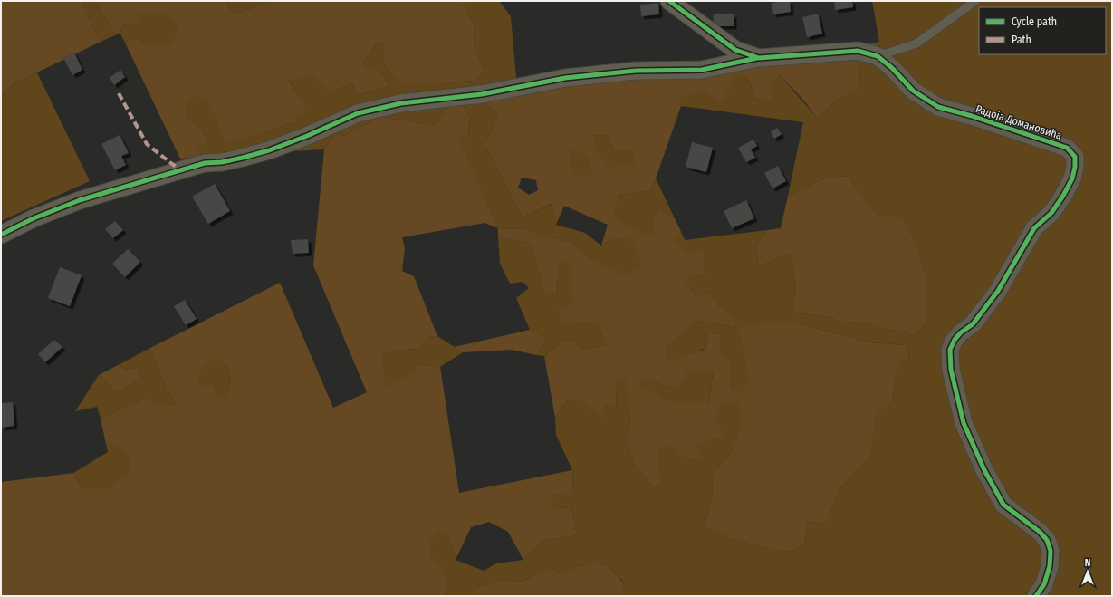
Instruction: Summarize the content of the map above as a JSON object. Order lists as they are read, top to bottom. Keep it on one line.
{"streets":{"street":["Радоја Домановића"]},"legend":["Cycle path","Path"],"north":"top"}
